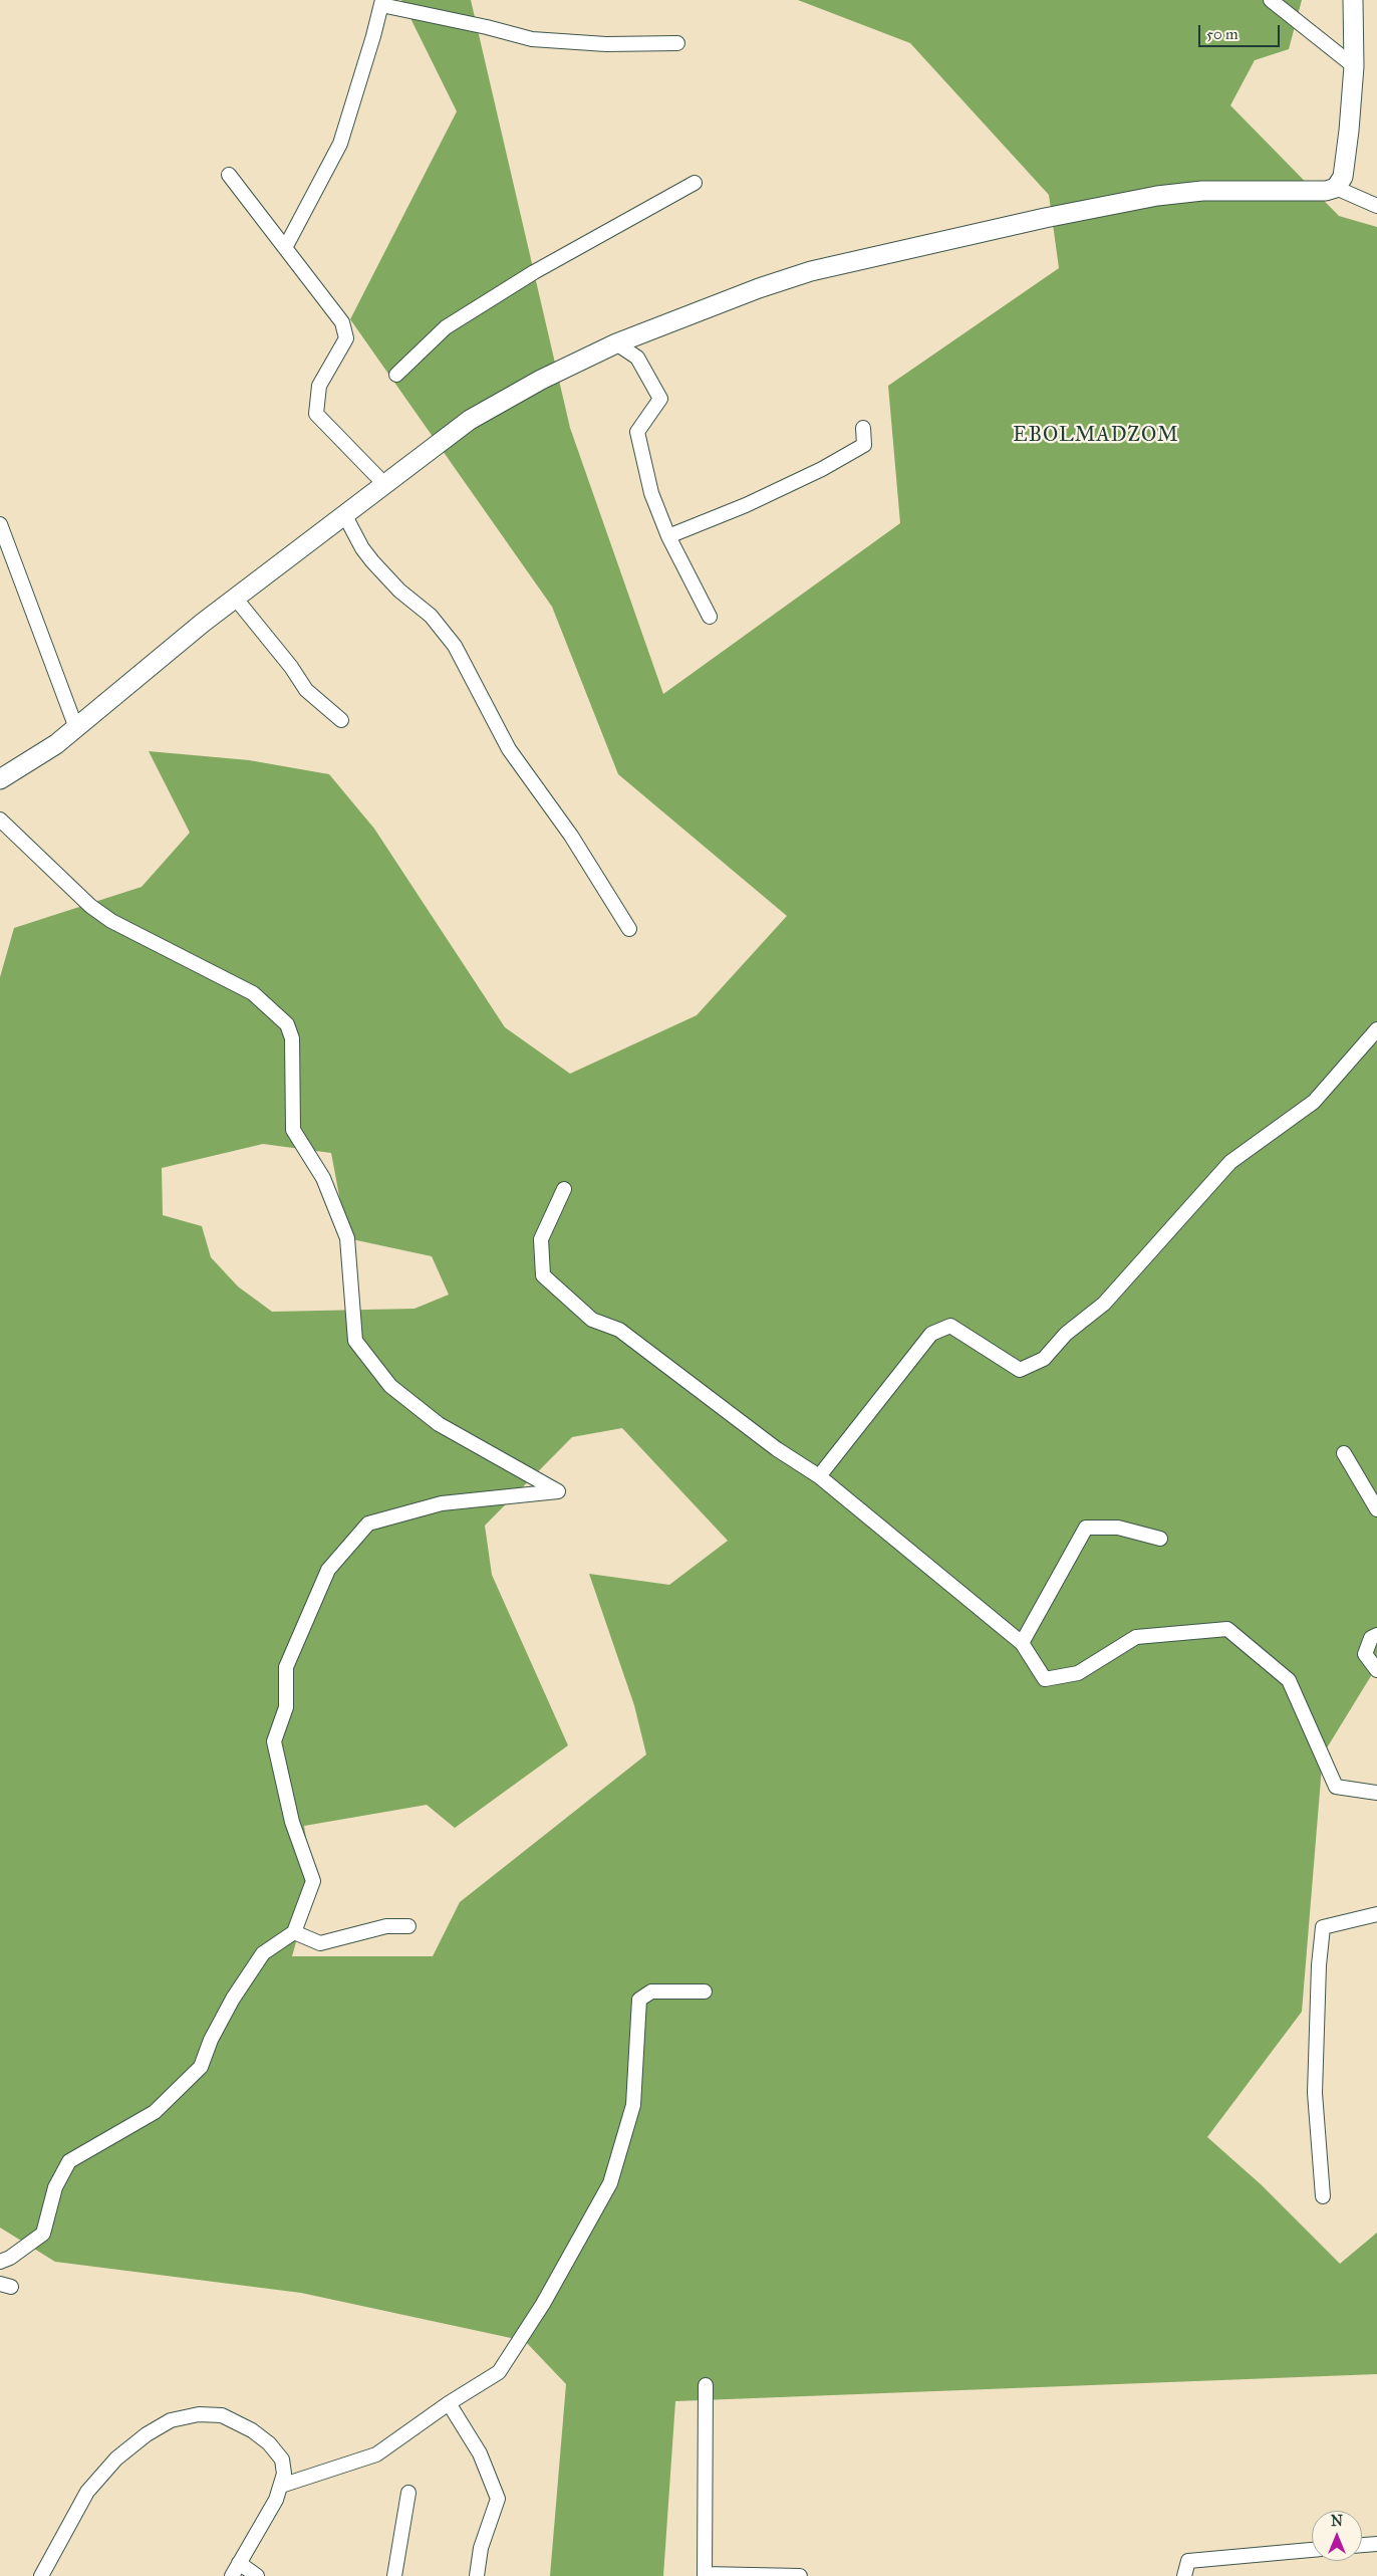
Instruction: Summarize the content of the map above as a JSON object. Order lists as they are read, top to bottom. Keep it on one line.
{"districts":["EBOLMADZOM"],"scale_bar":"50 m","north":"top"}
